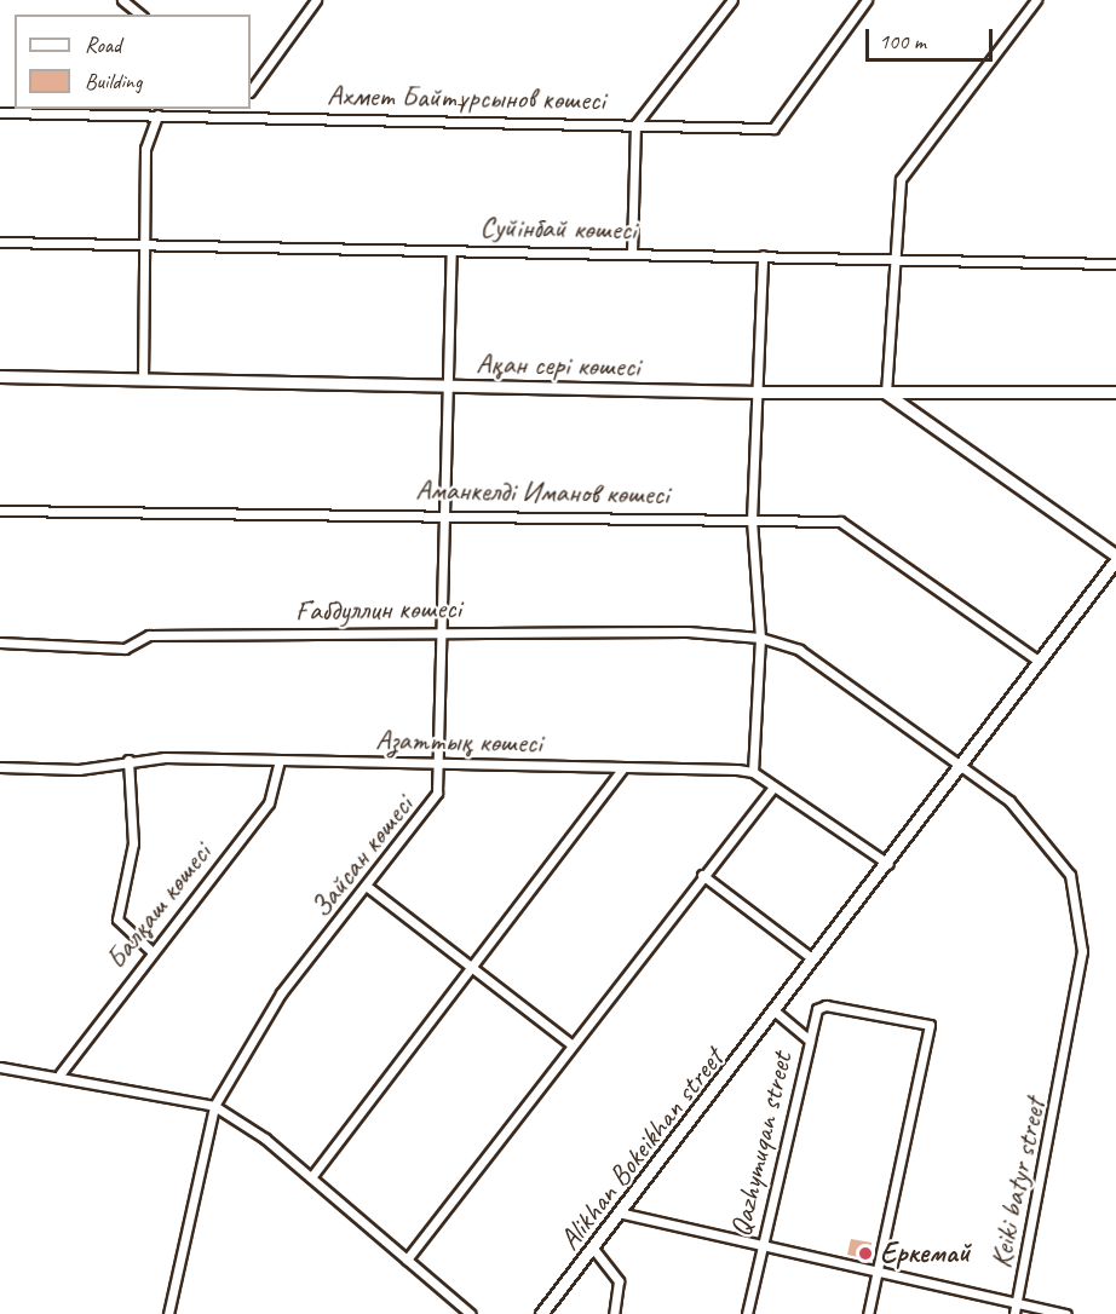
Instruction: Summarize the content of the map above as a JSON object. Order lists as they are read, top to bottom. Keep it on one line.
{"streets":{"street":["Ахмет Байтұрсынов көшесі","Суйінбай көшесі","Ақан сері көшесі","Аманкелді Иманов көшесі","Ғабдуллин көшесі","Азаттық көшесі","Зайсан көшесі","Балқаш көшесі","Qazhymuqan street","Alikhan Bokeikhan street","Keiki batyr street"]},"crossings":[["Суйінбай көшесі","Зайсан көшесі"],["Ақан сері көшесі","Зайсан көшесі"],["Аманкелді Иманов көшесі","Зайсан көшесі"],["Аманкелді Иманов көшесі","Qazhymuqan street"],["Ғабдуллин көшесі","Зайсан көшесі"],["Ғабдуллин көшесі","Qazhymuqan street"],["Ғабдуллин көшесі","Keiki batyr street"],["Азаттық көшесі","Зайсан көшесі"],["Азаттық көшесі","Балқаш көшесі"],["Qazhymuqan street","Alikhan Bokeikhan street"],["Qazhymuqan street","Keiki batyr street"]],"places":["Еркемай"],"legend":["Road","Building"],"scale_bar":"100 m"}
